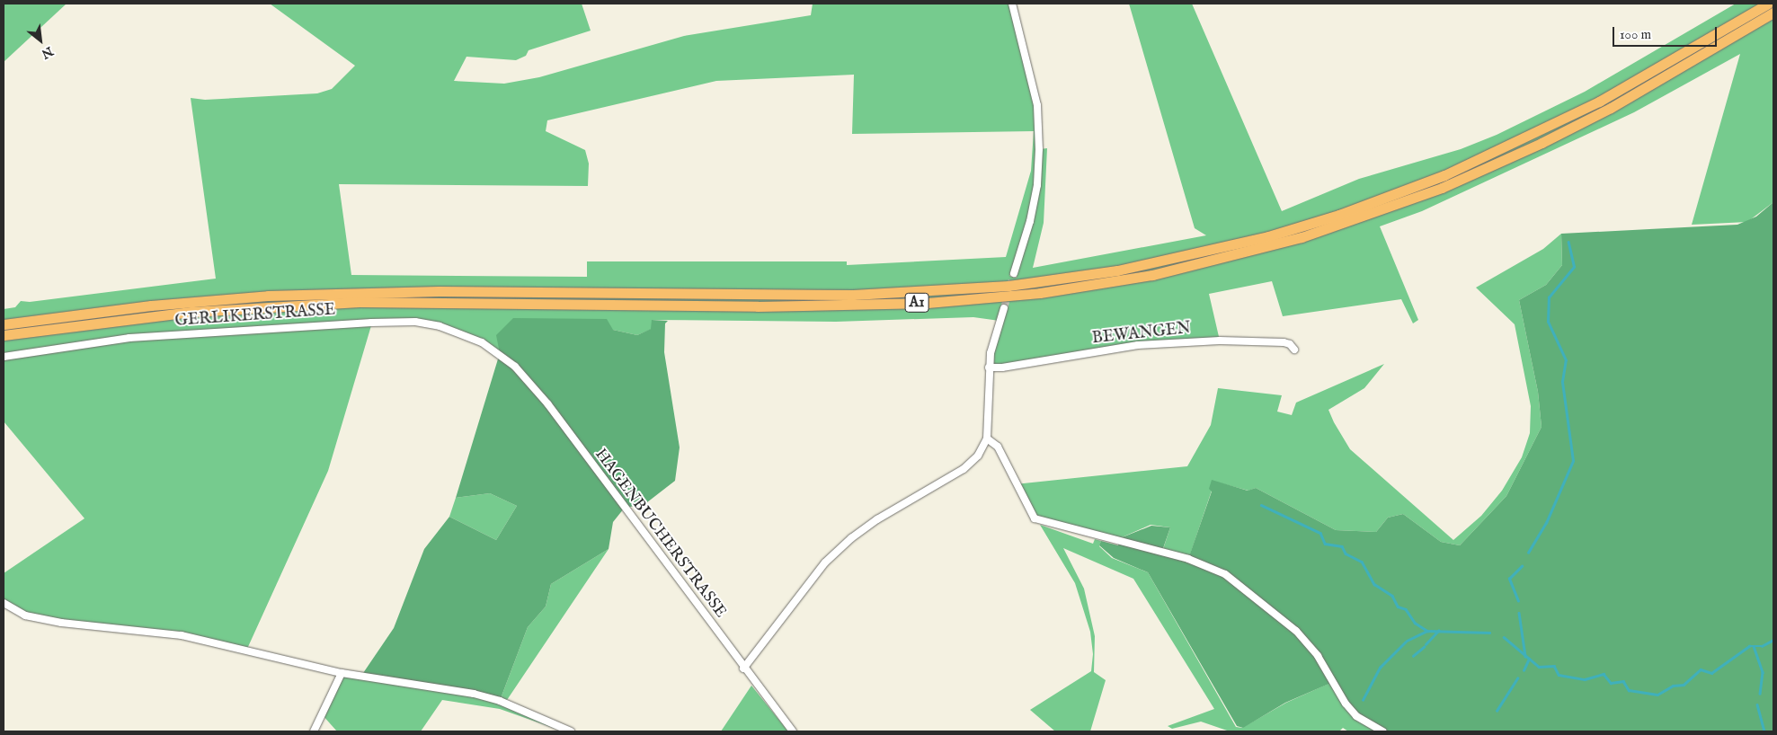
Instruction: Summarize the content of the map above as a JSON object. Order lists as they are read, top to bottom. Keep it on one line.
{"streets":{"highway":["A1"],"street":["GERLIKERSTRASSE","BEWANGEN","HAGENBUCHERSTRASSE"]},"crossings":[["GERLIKERSTRASSE","HAGENBUCHERSTRASSE"]],"scale_bar":"100 m","north":"bottom right"}
